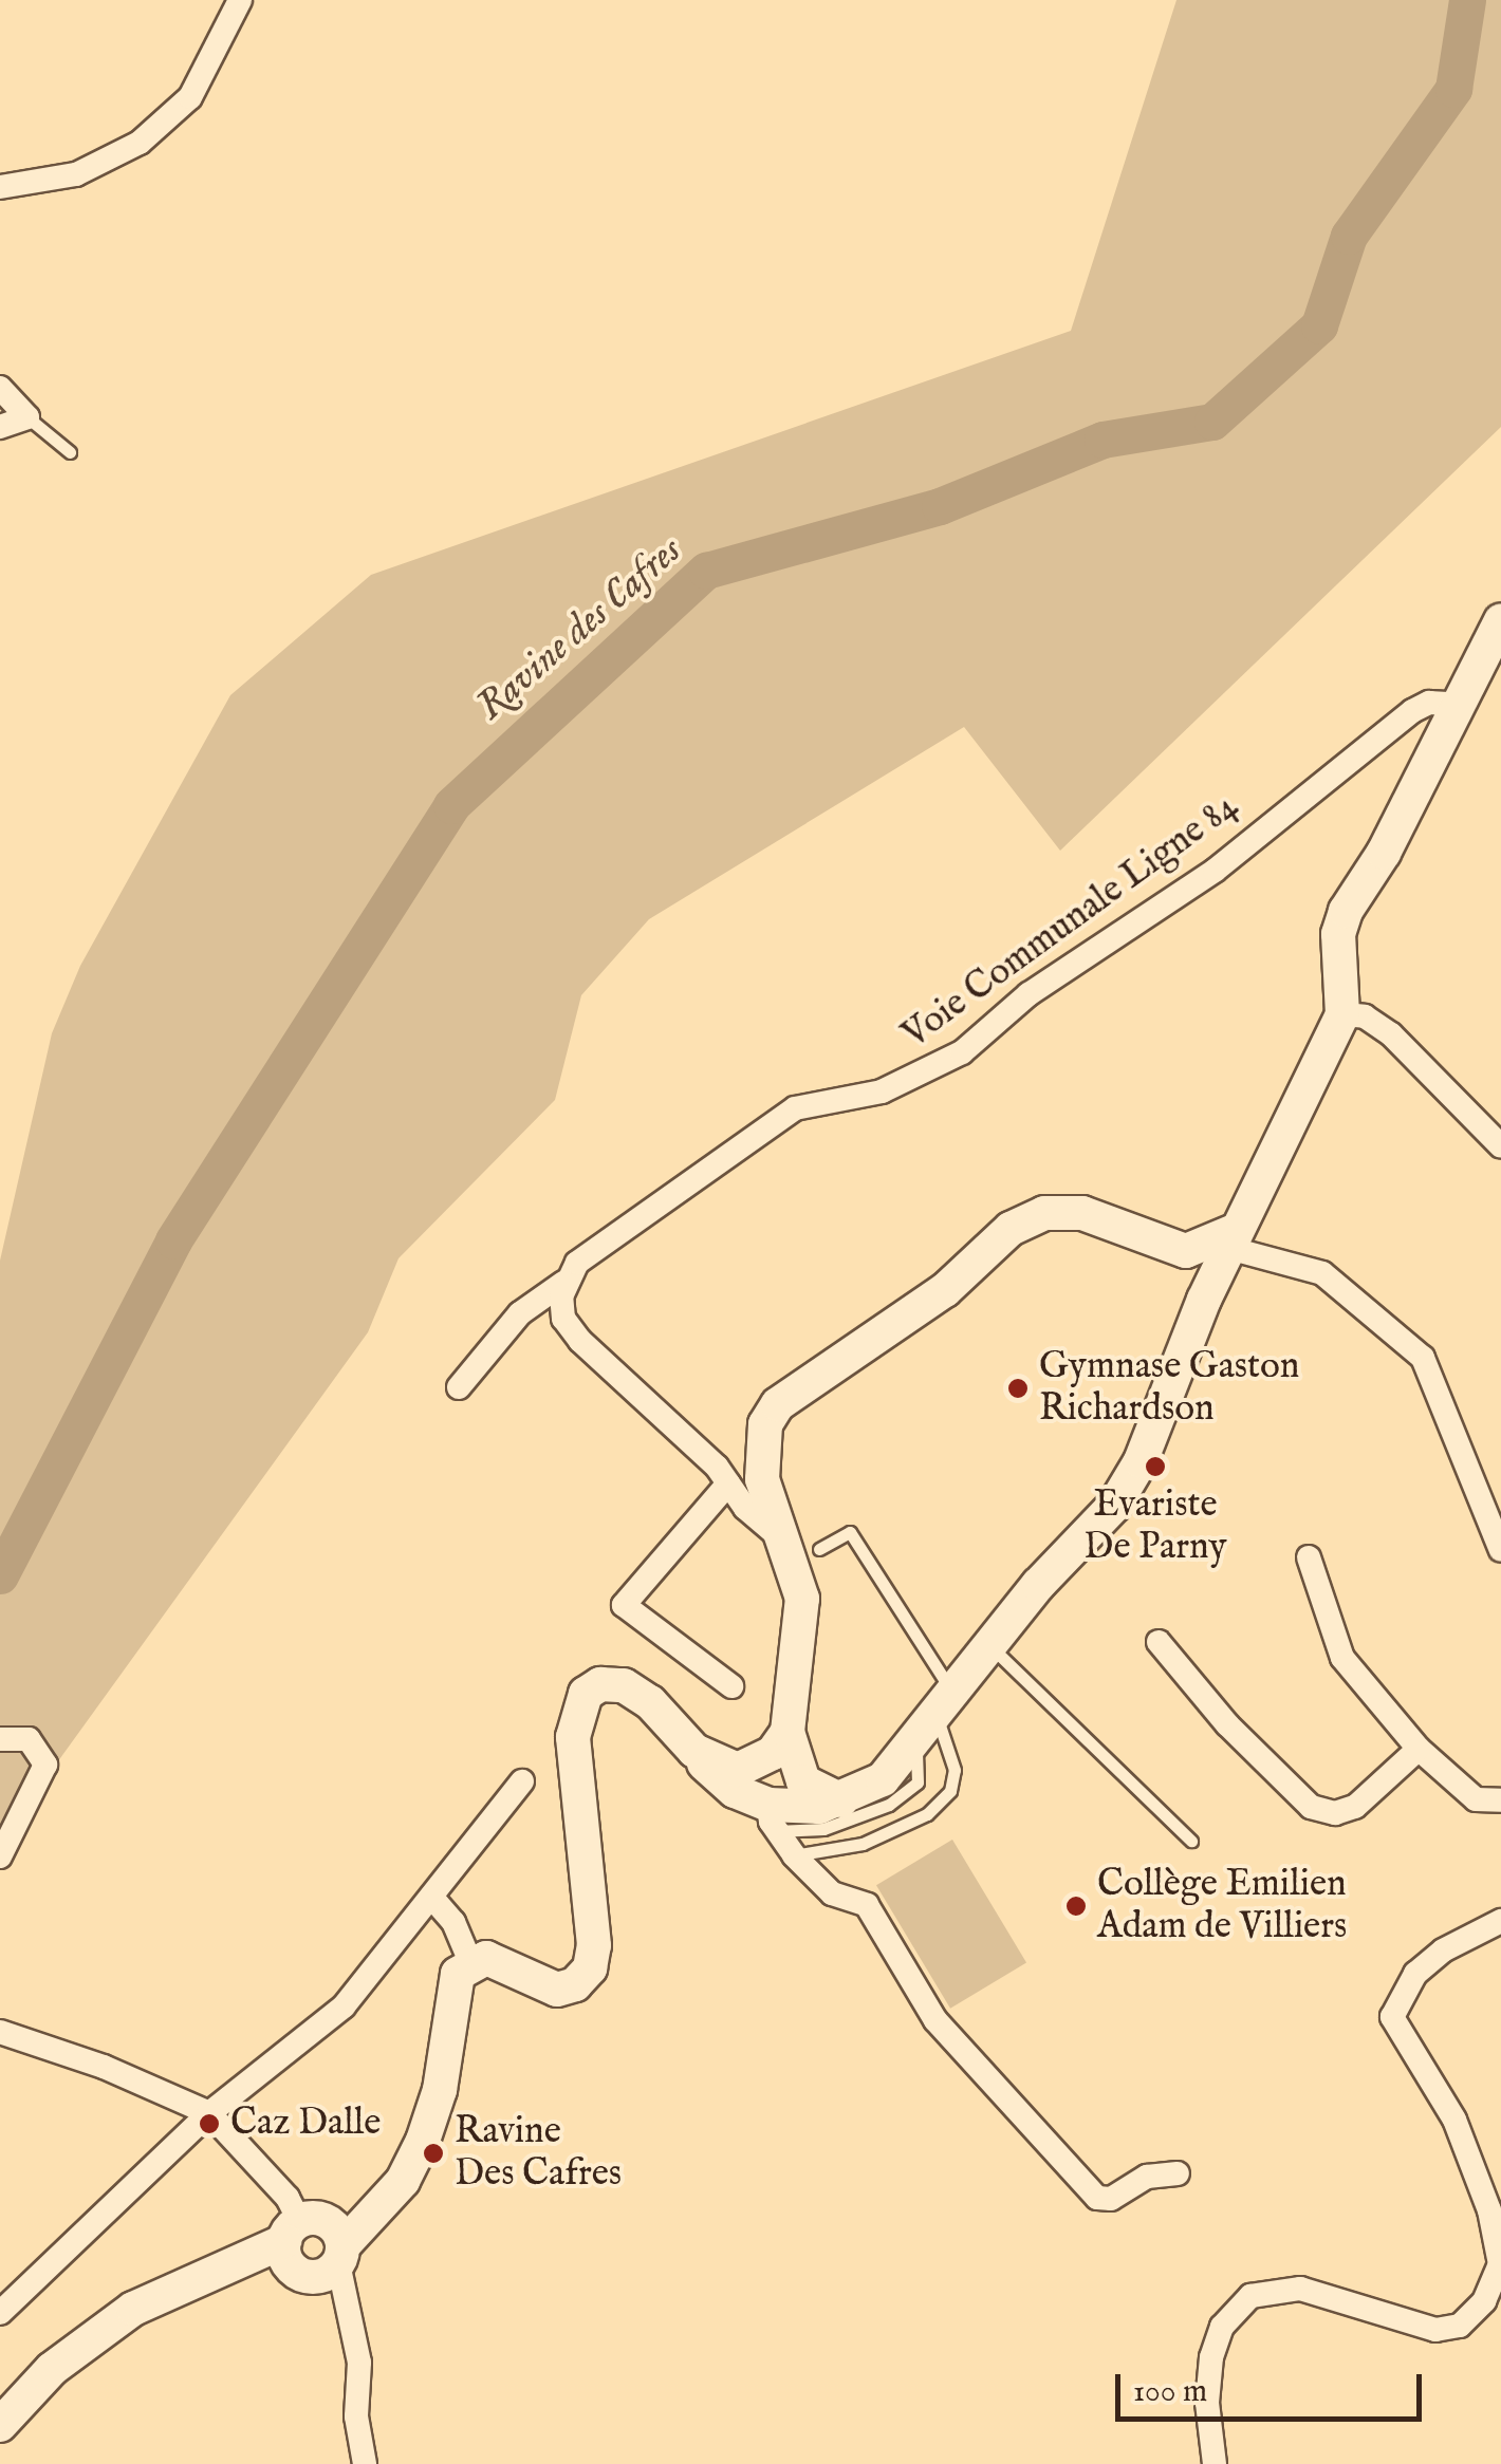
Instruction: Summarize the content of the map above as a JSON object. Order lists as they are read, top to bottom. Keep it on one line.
{"streets":{"street":["Voie Communale Ligne 84"]},"water":["Ravine des Cafres"],"places":["Gymnase Gaston Richardson","Evariste De Parny","Collège Emilien Adam de Villiers","Caz Dalle","Ravine Des Cafres"],"scale_bar":"100 m"}
